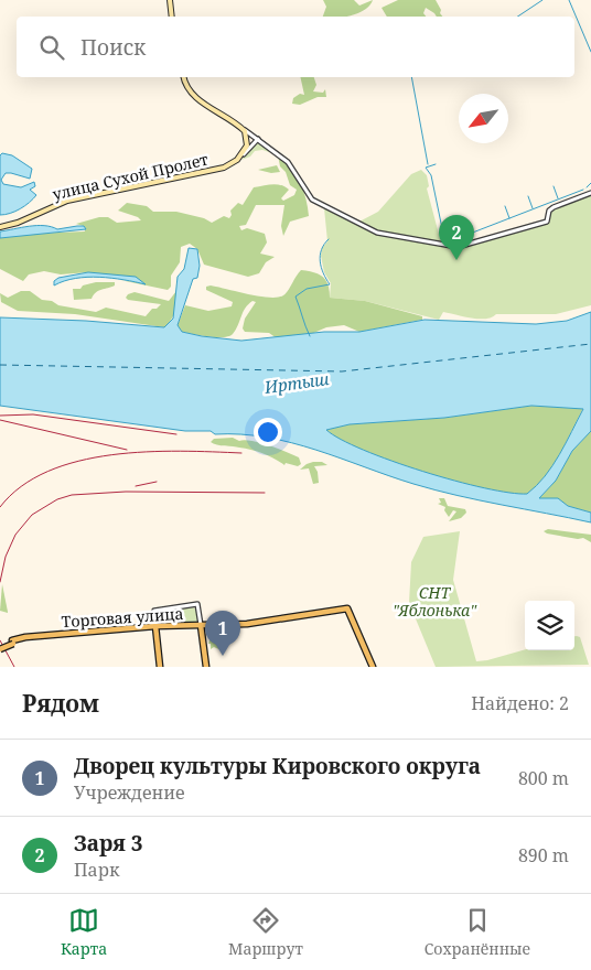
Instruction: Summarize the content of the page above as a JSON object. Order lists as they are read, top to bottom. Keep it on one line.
{"streets":{"main road":["улица Сухой Пролет","Торговая улица"]},"water":["Иртыш"],"parks":["СНТ \"Яблонька\""],"north":"bottom left","page":{"search":"Поиск","pins":["2","1"],"heading":["Рядом","Найдено: 2"],"list":[{"mark":"1","name":"Дворец культуры Кировского округа","note":"Учреждение","value":"800 m"},{"mark":"2","name":"Заря 3","note":"Парк","value":"890 m"}],"nav":["Карта","Маршрут","Сохранённые"]}}
